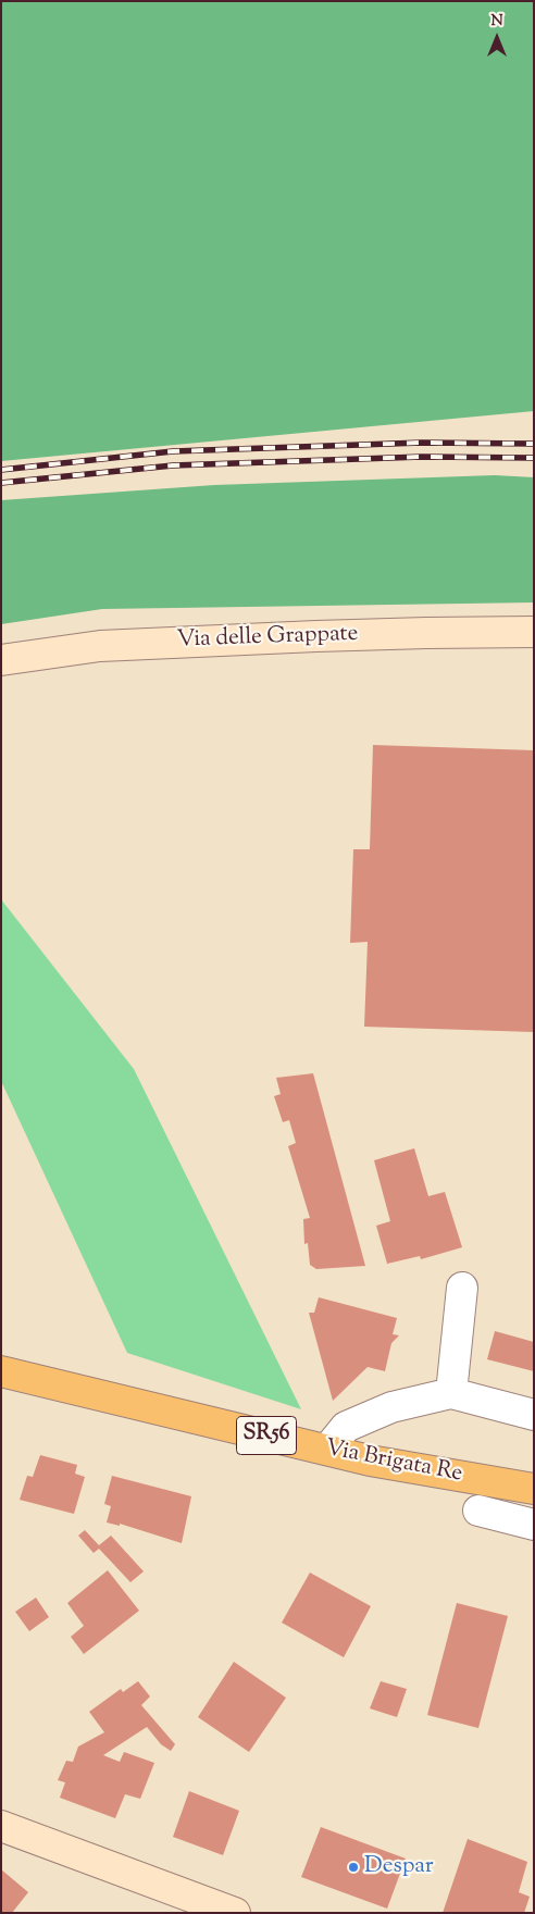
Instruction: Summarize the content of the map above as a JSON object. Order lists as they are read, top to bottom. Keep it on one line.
{"streets":{"main road":["SR56","Via Brigata Re"],"street":["Via delle Grappate"]},"places":["Despar"],"north":"top"}
